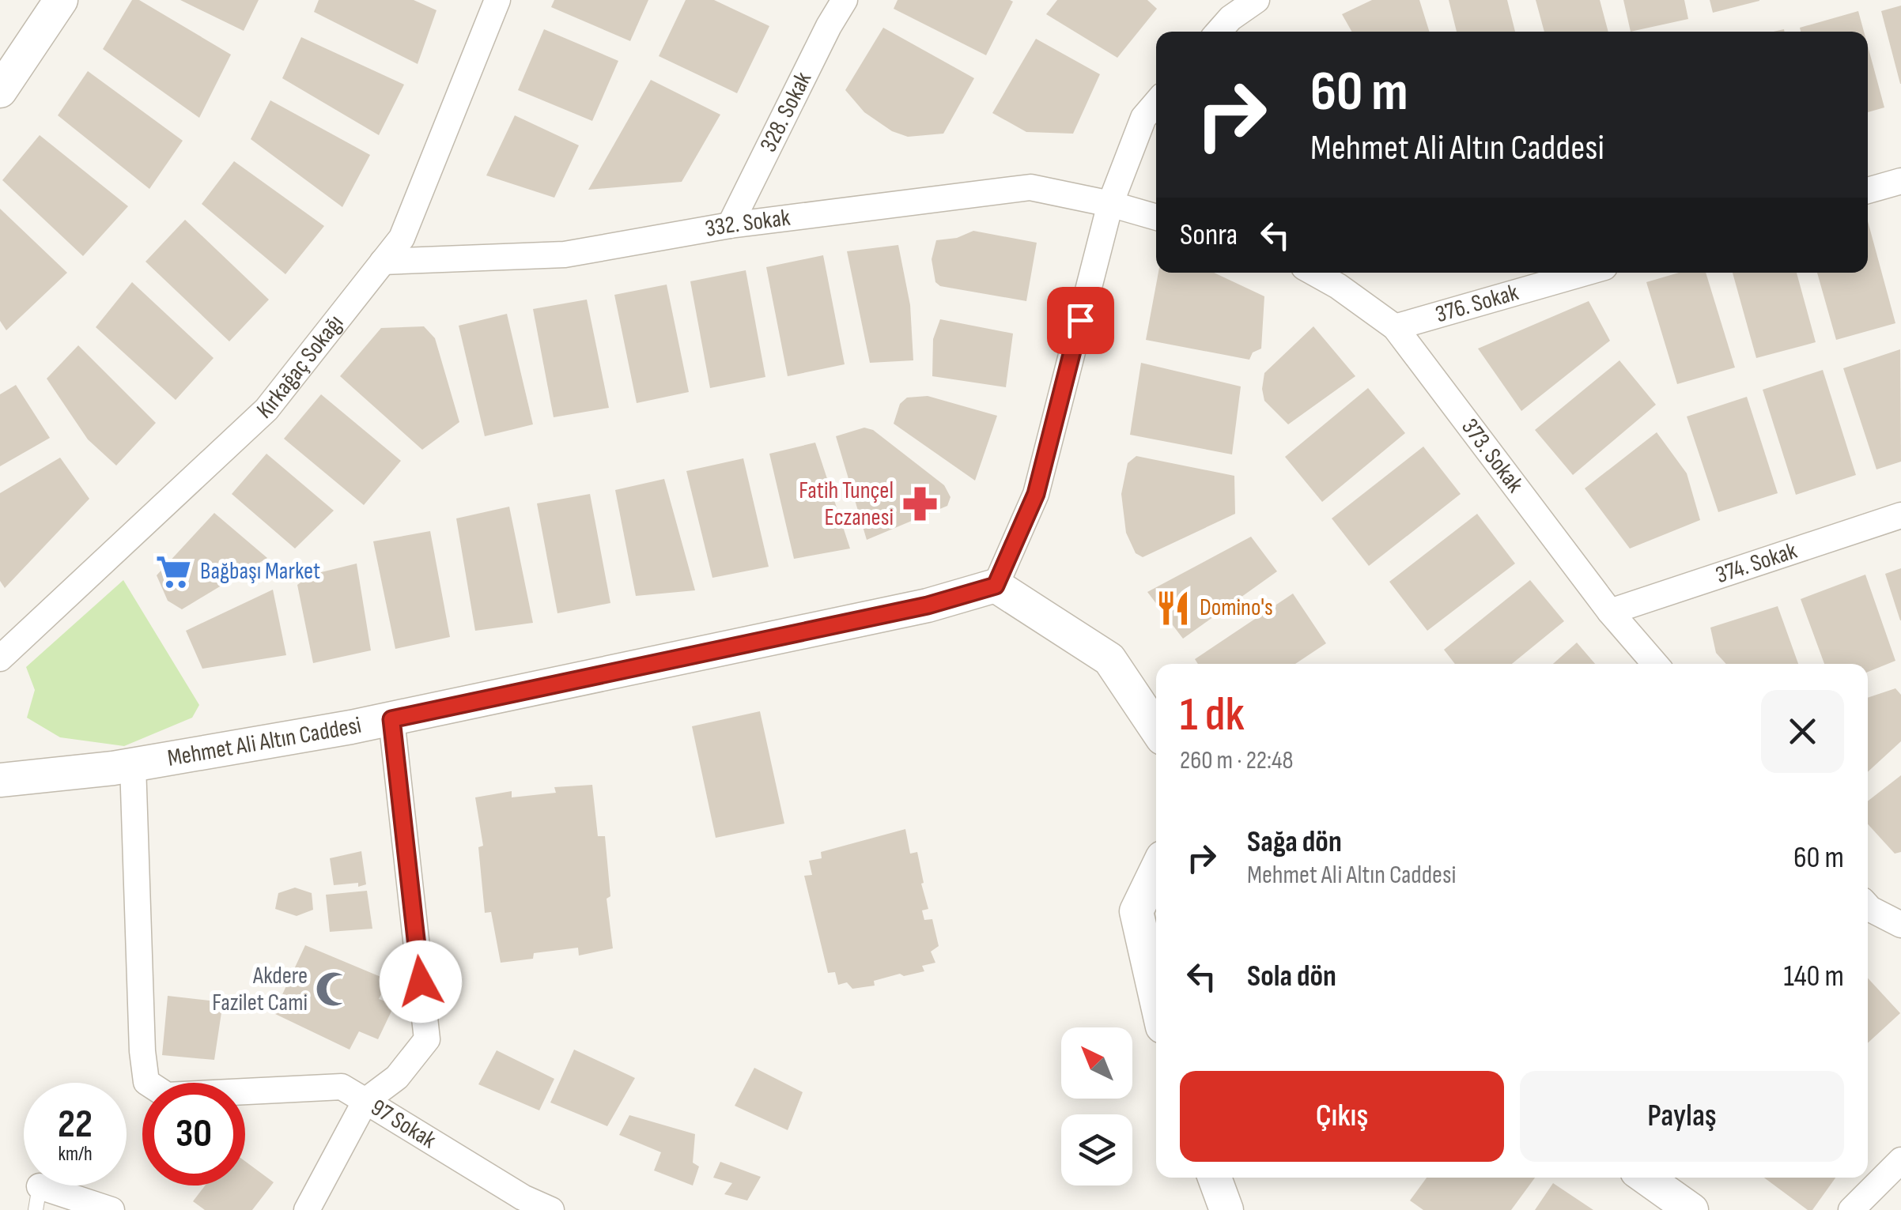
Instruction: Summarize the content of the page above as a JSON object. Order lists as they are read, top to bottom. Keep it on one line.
{"streets":{"street":["328. Sokak","332. Sokak","376. Sokak","Kırkağaç Sokağı","373. Sokak","374. Sokak","Mehmet Ali Altın Caddesi","97 Sokak"]},"crossings":[["328. Sokak","332. Sokak"],["332. Sokak","Kırkağaç Sokağı"],["376. Sokak","373. Sokak"],["373. Sokak","374. Sokak"],["Mehmet Ali Altın Caddesi","97 Sokak"]],"places":{"pharmacy":["Fatih Tunçel Eczanesi"],"supermarket":["Bağbaşı Market"],"restaurant":["Domino's"],"mosque":["Akdere Fazilet Cami"]},"north":"top left","page":{"turn":["60 m","Mehmet Ali Altın Caddesi"],"then":"Sonra","heading":["1 dk","260 m · 22:48"],"list":[{"name":"Sağa dön","note":"Mehmet Ali Altın Caddesi","value":"60 m"},{"name":"Sola dön","value":"140 m"}],"buttons":["Çıkış","Paylaş"],"speed":"22 km/h","limit":"30"}}
